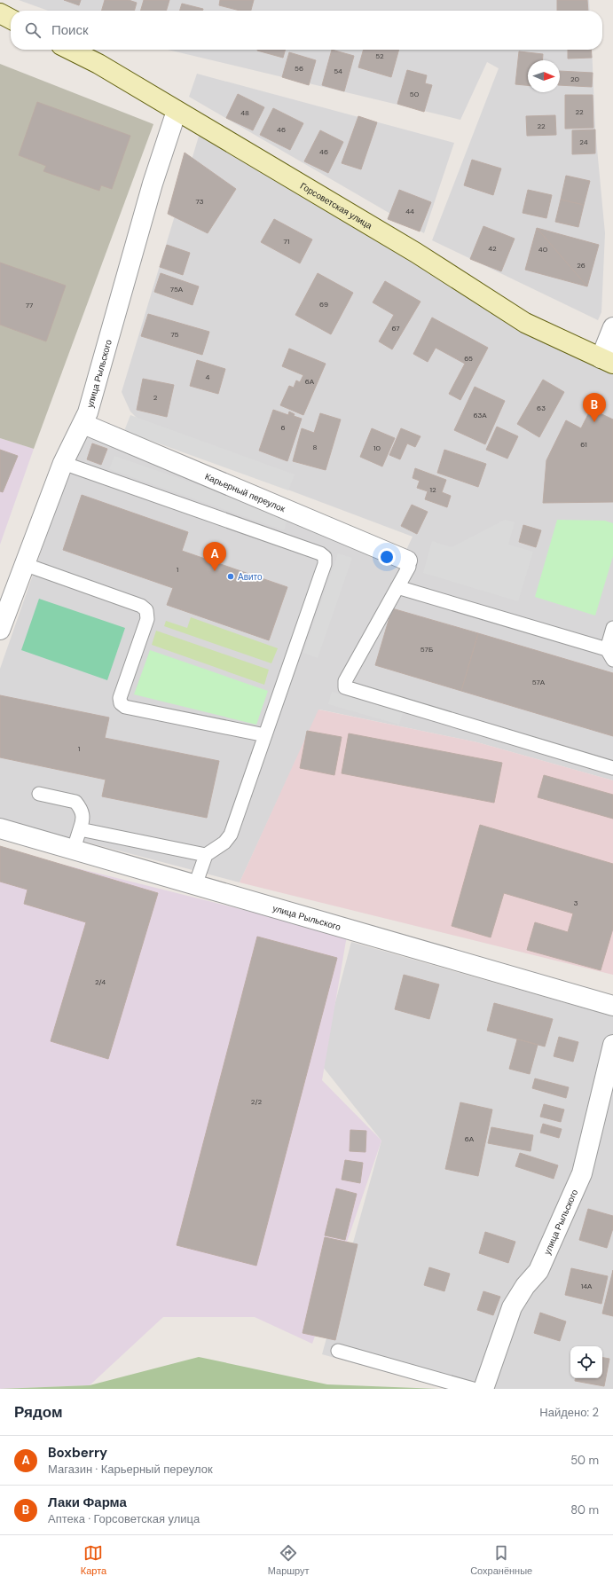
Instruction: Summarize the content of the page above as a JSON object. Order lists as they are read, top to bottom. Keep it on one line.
{"streets":{"street":["Горсоветская улица","улица Рыльского","Карьерный переулок"]},"crossings":[["Горсоветская улица","улица Рыльского"],["улица Рыльского","Карьерный переулок"]],"places":["Авито"],"house_numbers":["52","56","54","20","50","22","48","22","46","24","46","73","44","71","42","40","26","75А","69","77","67","75","65","4","6А","2","63","63А","6","61","8","10","12","1","57Б","57А","1","3","2/4","2/2","6А","14А"],"north":"right","page":{"search":"Поиск","pins":["B","A"],"heading":["Рядом","Найдено: 2"],"list":[{"mark":"A","name":"Boxberry","note":"Магазин · Карьерный переулок","value":"50 m"},{"mark":"B","name":"Лаки Фарма","note":"Аптека · Горсоветская улица","value":"80 m"}],"nav":["Карта","Маршрут","Сохранённые"]}}
